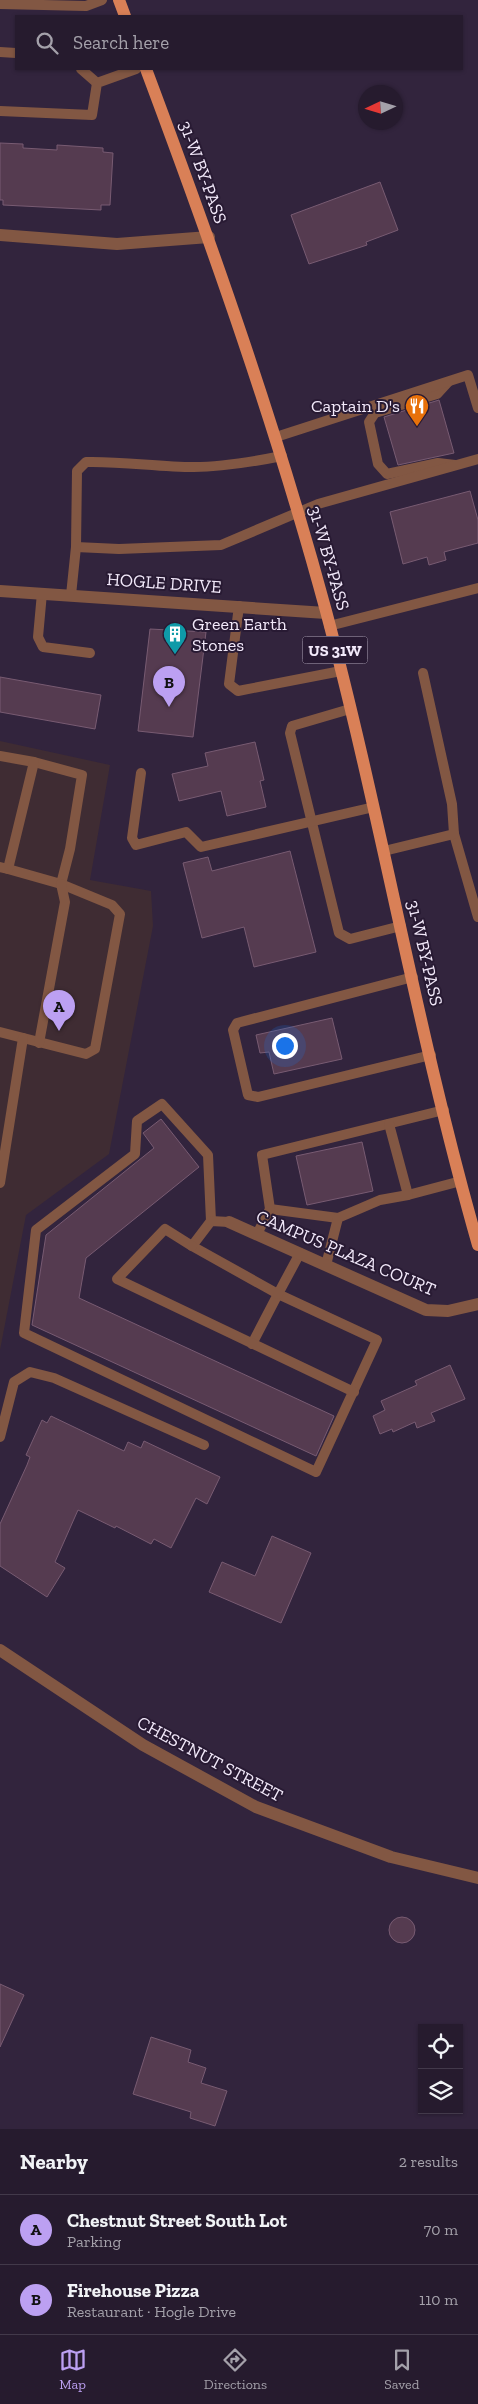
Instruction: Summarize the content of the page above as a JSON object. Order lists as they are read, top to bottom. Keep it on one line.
{"streets":{"main road":["31-W BY-PASS","US 31W"],"street":["HOGLE DRIVE","CAMPUS PLAZA COURT","CHESTNUT STREET"]},"crossings":[["31-W BY-PASS","HOGLE DRIVE"]],"places":{"restaurant":["Captain D's"],"building":["Green Earth Stones"]},"north":"left","page":{"search":"Search here","pins":["B","A"],"heading":["Nearby","2 results"],"list":[{"mark":"A","name":"Chestnut Street South Lot","note":"Parking","value":"70 m"},{"mark":"B","name":"Firehouse Pizza","note":"Restaurant · Hogle Drive","value":"110 m"}],"nav":["Map","Directions","Saved"]}}
